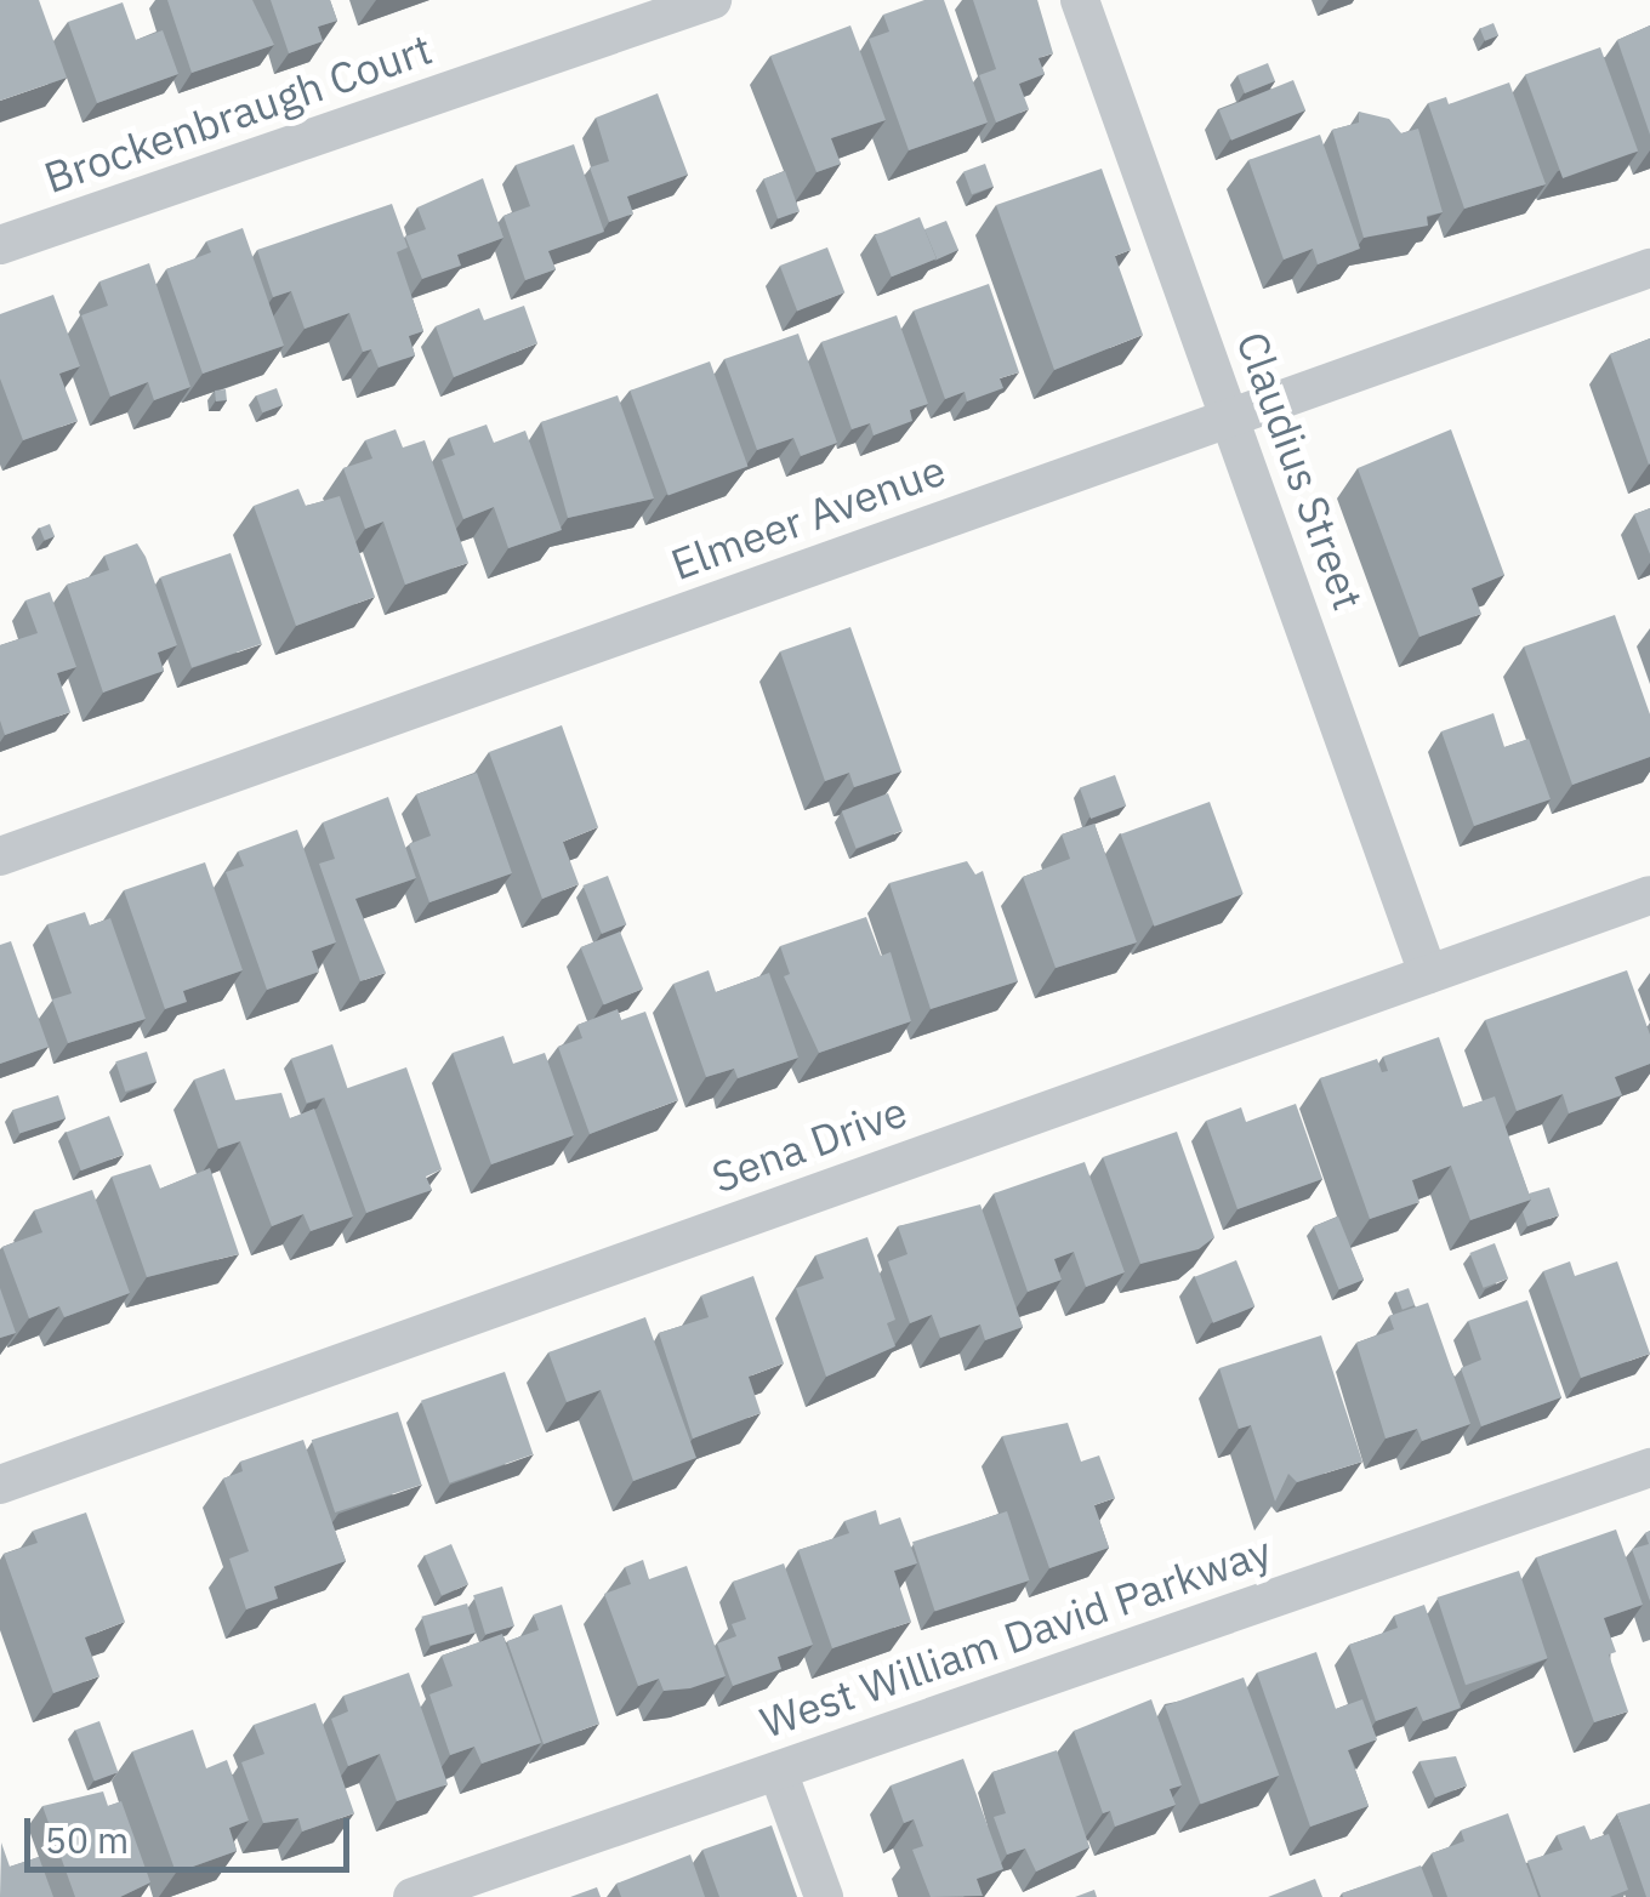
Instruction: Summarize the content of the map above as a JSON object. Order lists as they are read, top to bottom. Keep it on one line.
{"streets":{"street":["Brockenbraugh Court","Claudius Street","Elmeer Avenue","Sena Drive","West William David Parkway"]},"crossings":[["Claudius Street","Elmeer Avenue"],["Claudius Street","Sena Drive"]],"scale_bar":"50 m"}
